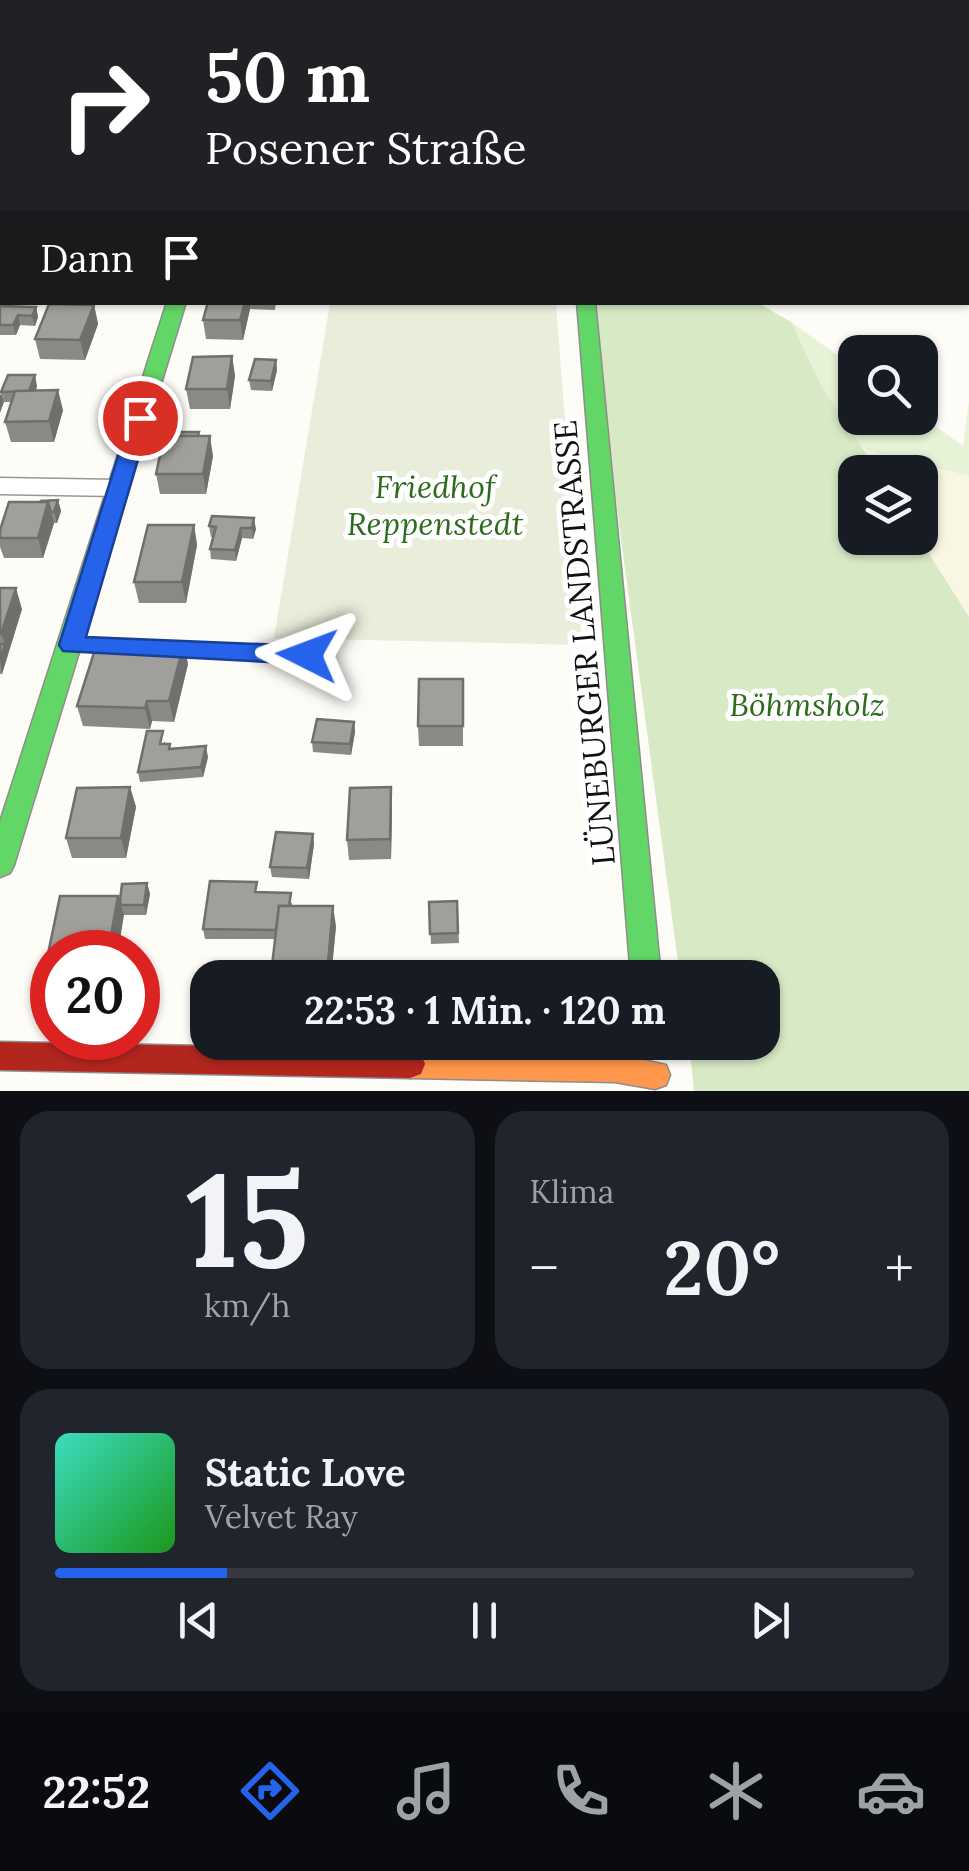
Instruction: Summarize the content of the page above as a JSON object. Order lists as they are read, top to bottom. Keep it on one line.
{"streets":{"street":["LÜNEBURGER LANDSTRASSE"]},"parks":["Friedhof Reppenstedt","Böhmsholz"],"page":{"turn":["50 m","Posener Straße"],"then":"Dann","limit":"20","trip":"22:53 · 1 Min. · 120 m","tile":[["15","km/h"],"Klima"],"heat":["−","20°","+"],"song":["Static Love","Velvet Ray"],"tabs":"22:52"}}
